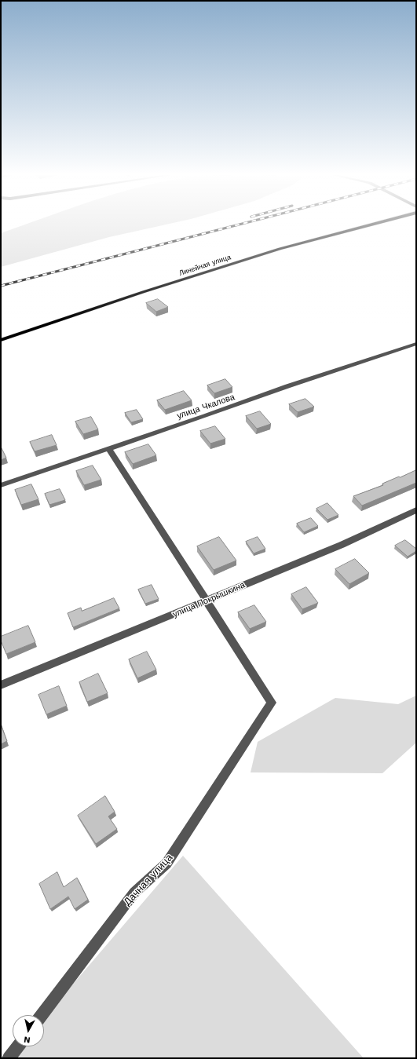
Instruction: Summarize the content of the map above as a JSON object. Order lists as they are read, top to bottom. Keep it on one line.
{"streets":{"main road":["Линейная улица"],"street":["улица Чкалова","улица Покрышкина","Дачная улица"]},"crossings":[["улица Покрышкина","Дачная улица"]],"north":"bottom"}
